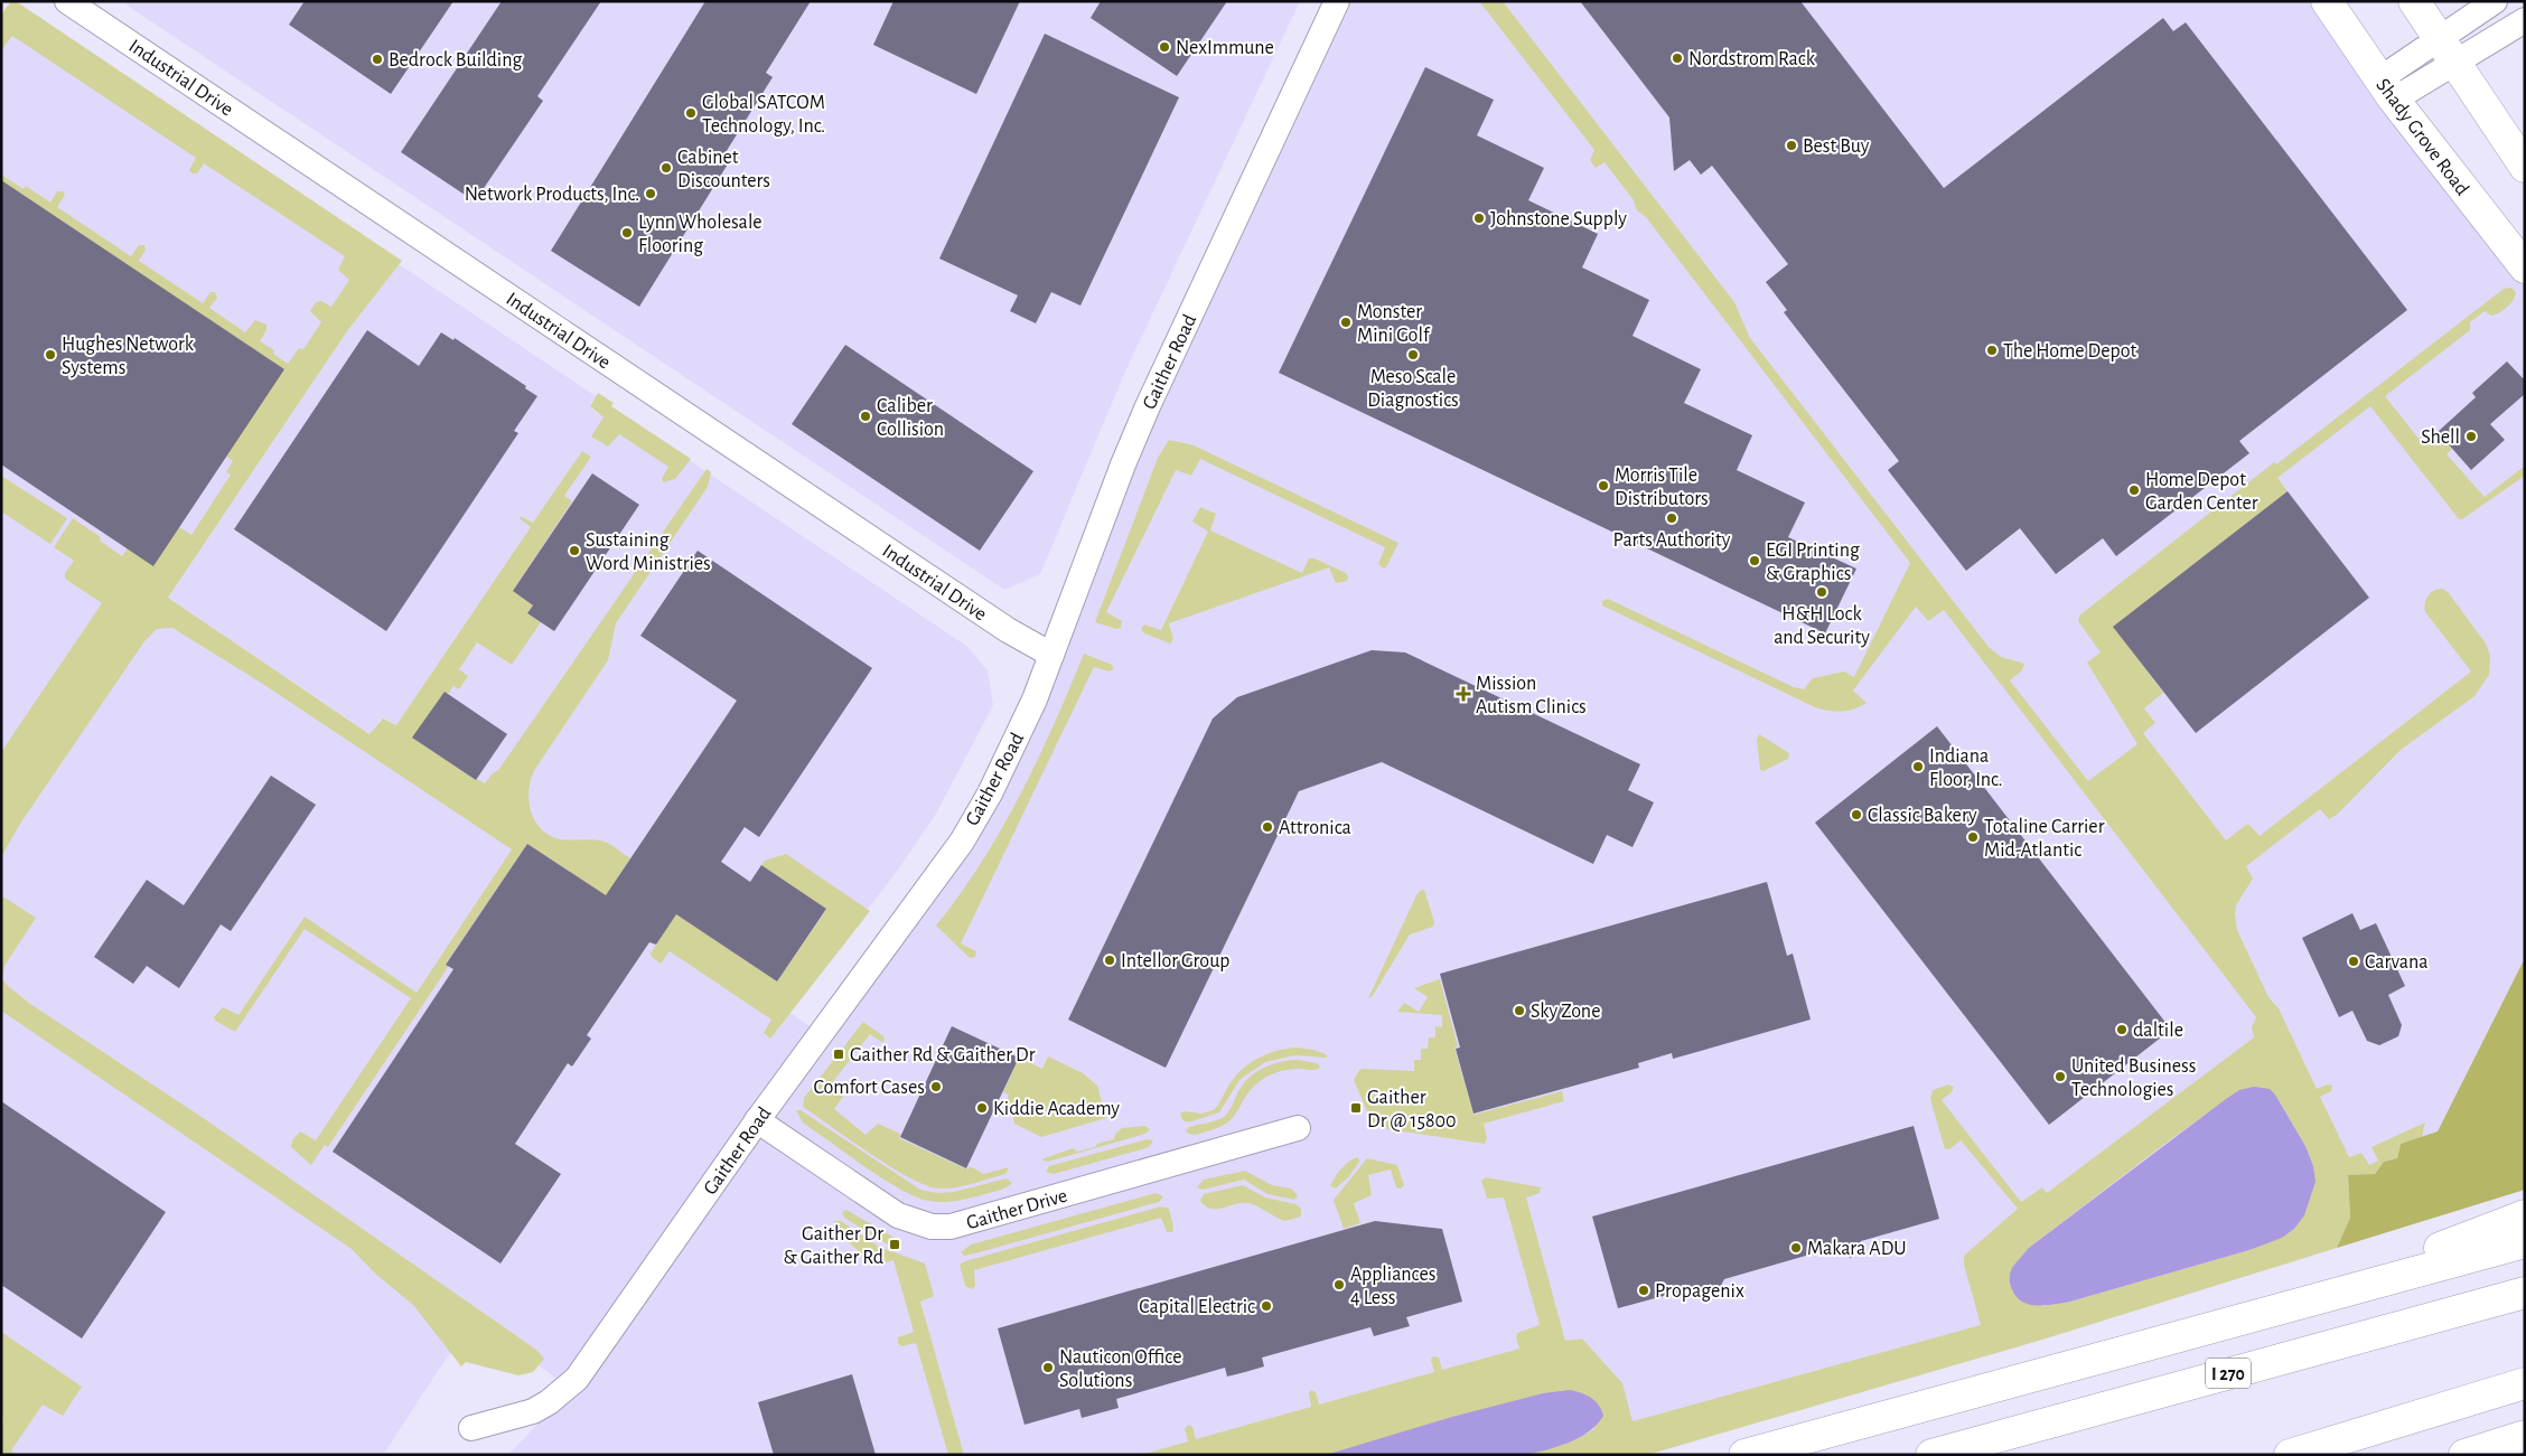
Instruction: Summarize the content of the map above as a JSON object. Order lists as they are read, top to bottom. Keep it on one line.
{"streets":{"main road":["Shady Grove Road","I 270"],"street":["Industrial Drive","Gaither Road","Gaither Drive"]},"crossings":[["Industrial Drive","Gaither Road"],["Gaither Road","Gaither Drive"]],"places":{"other":["NexImmune","Nordstrom Rack","Bedrock Building","Global SATCOM Technology, Inc.","Best Buy","Cabinet Discounters","Network Products, Inc.","Johnstone Supply","Lynn Wholesale Flooring","Monster Mini Golf","The Home Depot","Hughes Network Systems","Meso Scale Diagnostics","Caliber Collision","Shell","Morris Tile Distributors","Home Depot Garden Center","Parts Authority","Sustaining Word Ministries","EGI Printing & Graphics","H&H Lock and Security","Indiana Floor, Inc.","Classic Bakery","Attronica","Totaline Carrier Mid-Atlantic","Intellor Group","Carvana","Sky Zone","daltile","United Business Technologies","Comfort Cases","Kiddie Academy","Makara ADU","Appliances 4 Less","Propagenix","Capital Electric","Nauticon Office Solutions"],"health":["Mission Autism Clinics"],"transit":["Gaither Rd & Gaither Dr","Gaither Dr @ 15800","Gaither Dr & Gaither Rd"]}}
